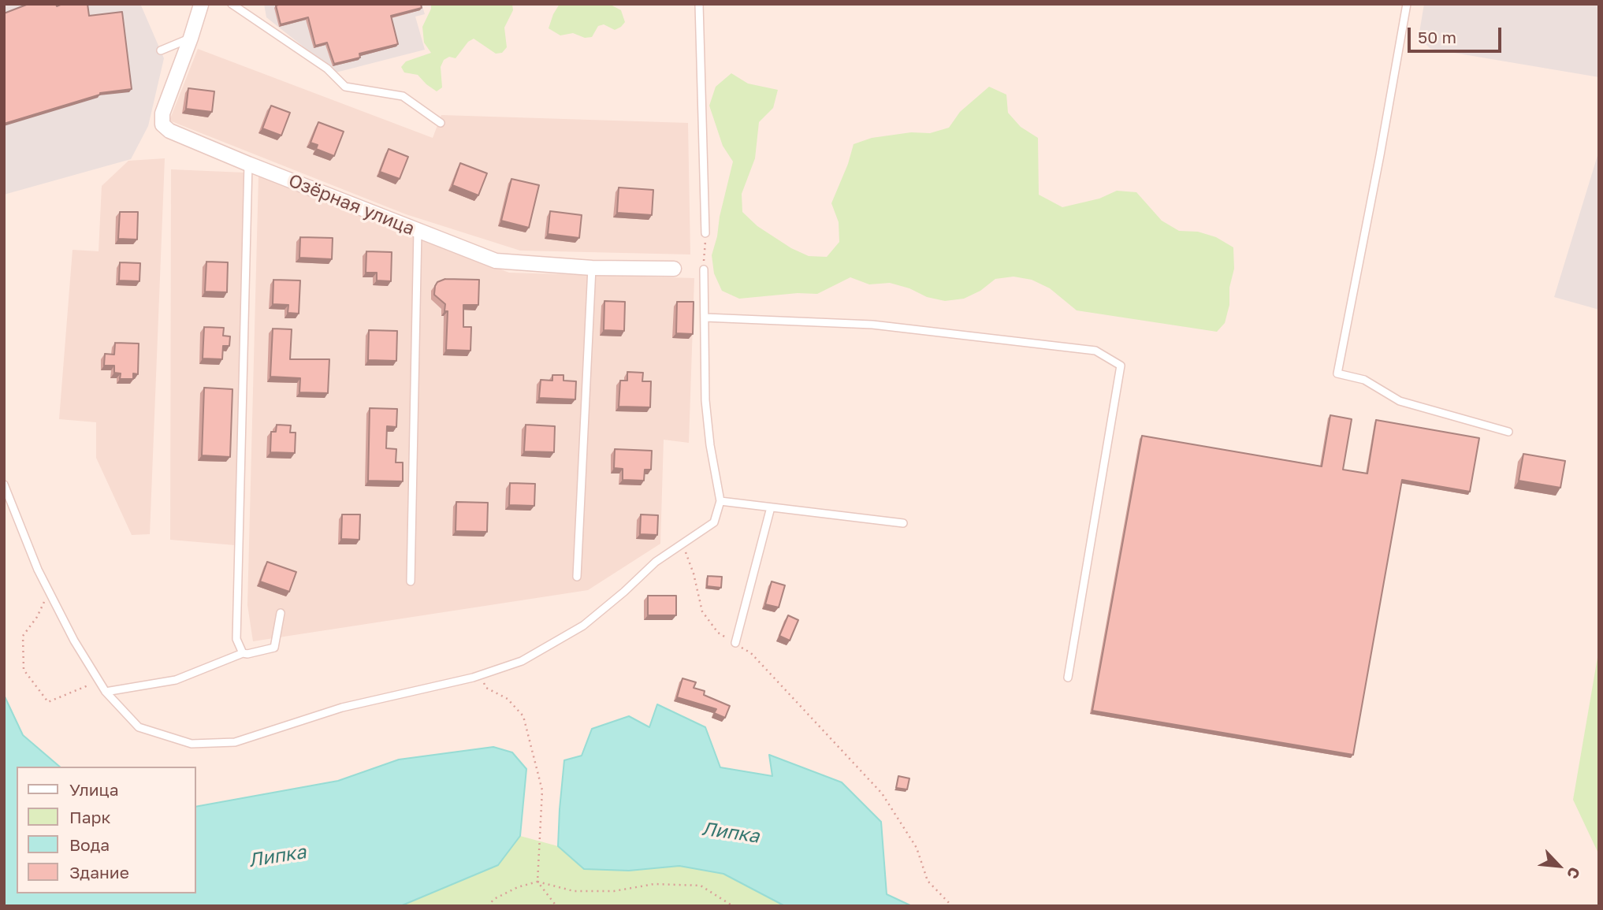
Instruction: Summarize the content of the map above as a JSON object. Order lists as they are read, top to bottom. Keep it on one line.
{"streets":{"street":["Озёрная улица"]},"water":["Липка"],"legend":["Улица","Парк","Вода","Здание"],"scale_bar":"50 m","north":"bottom right"}
